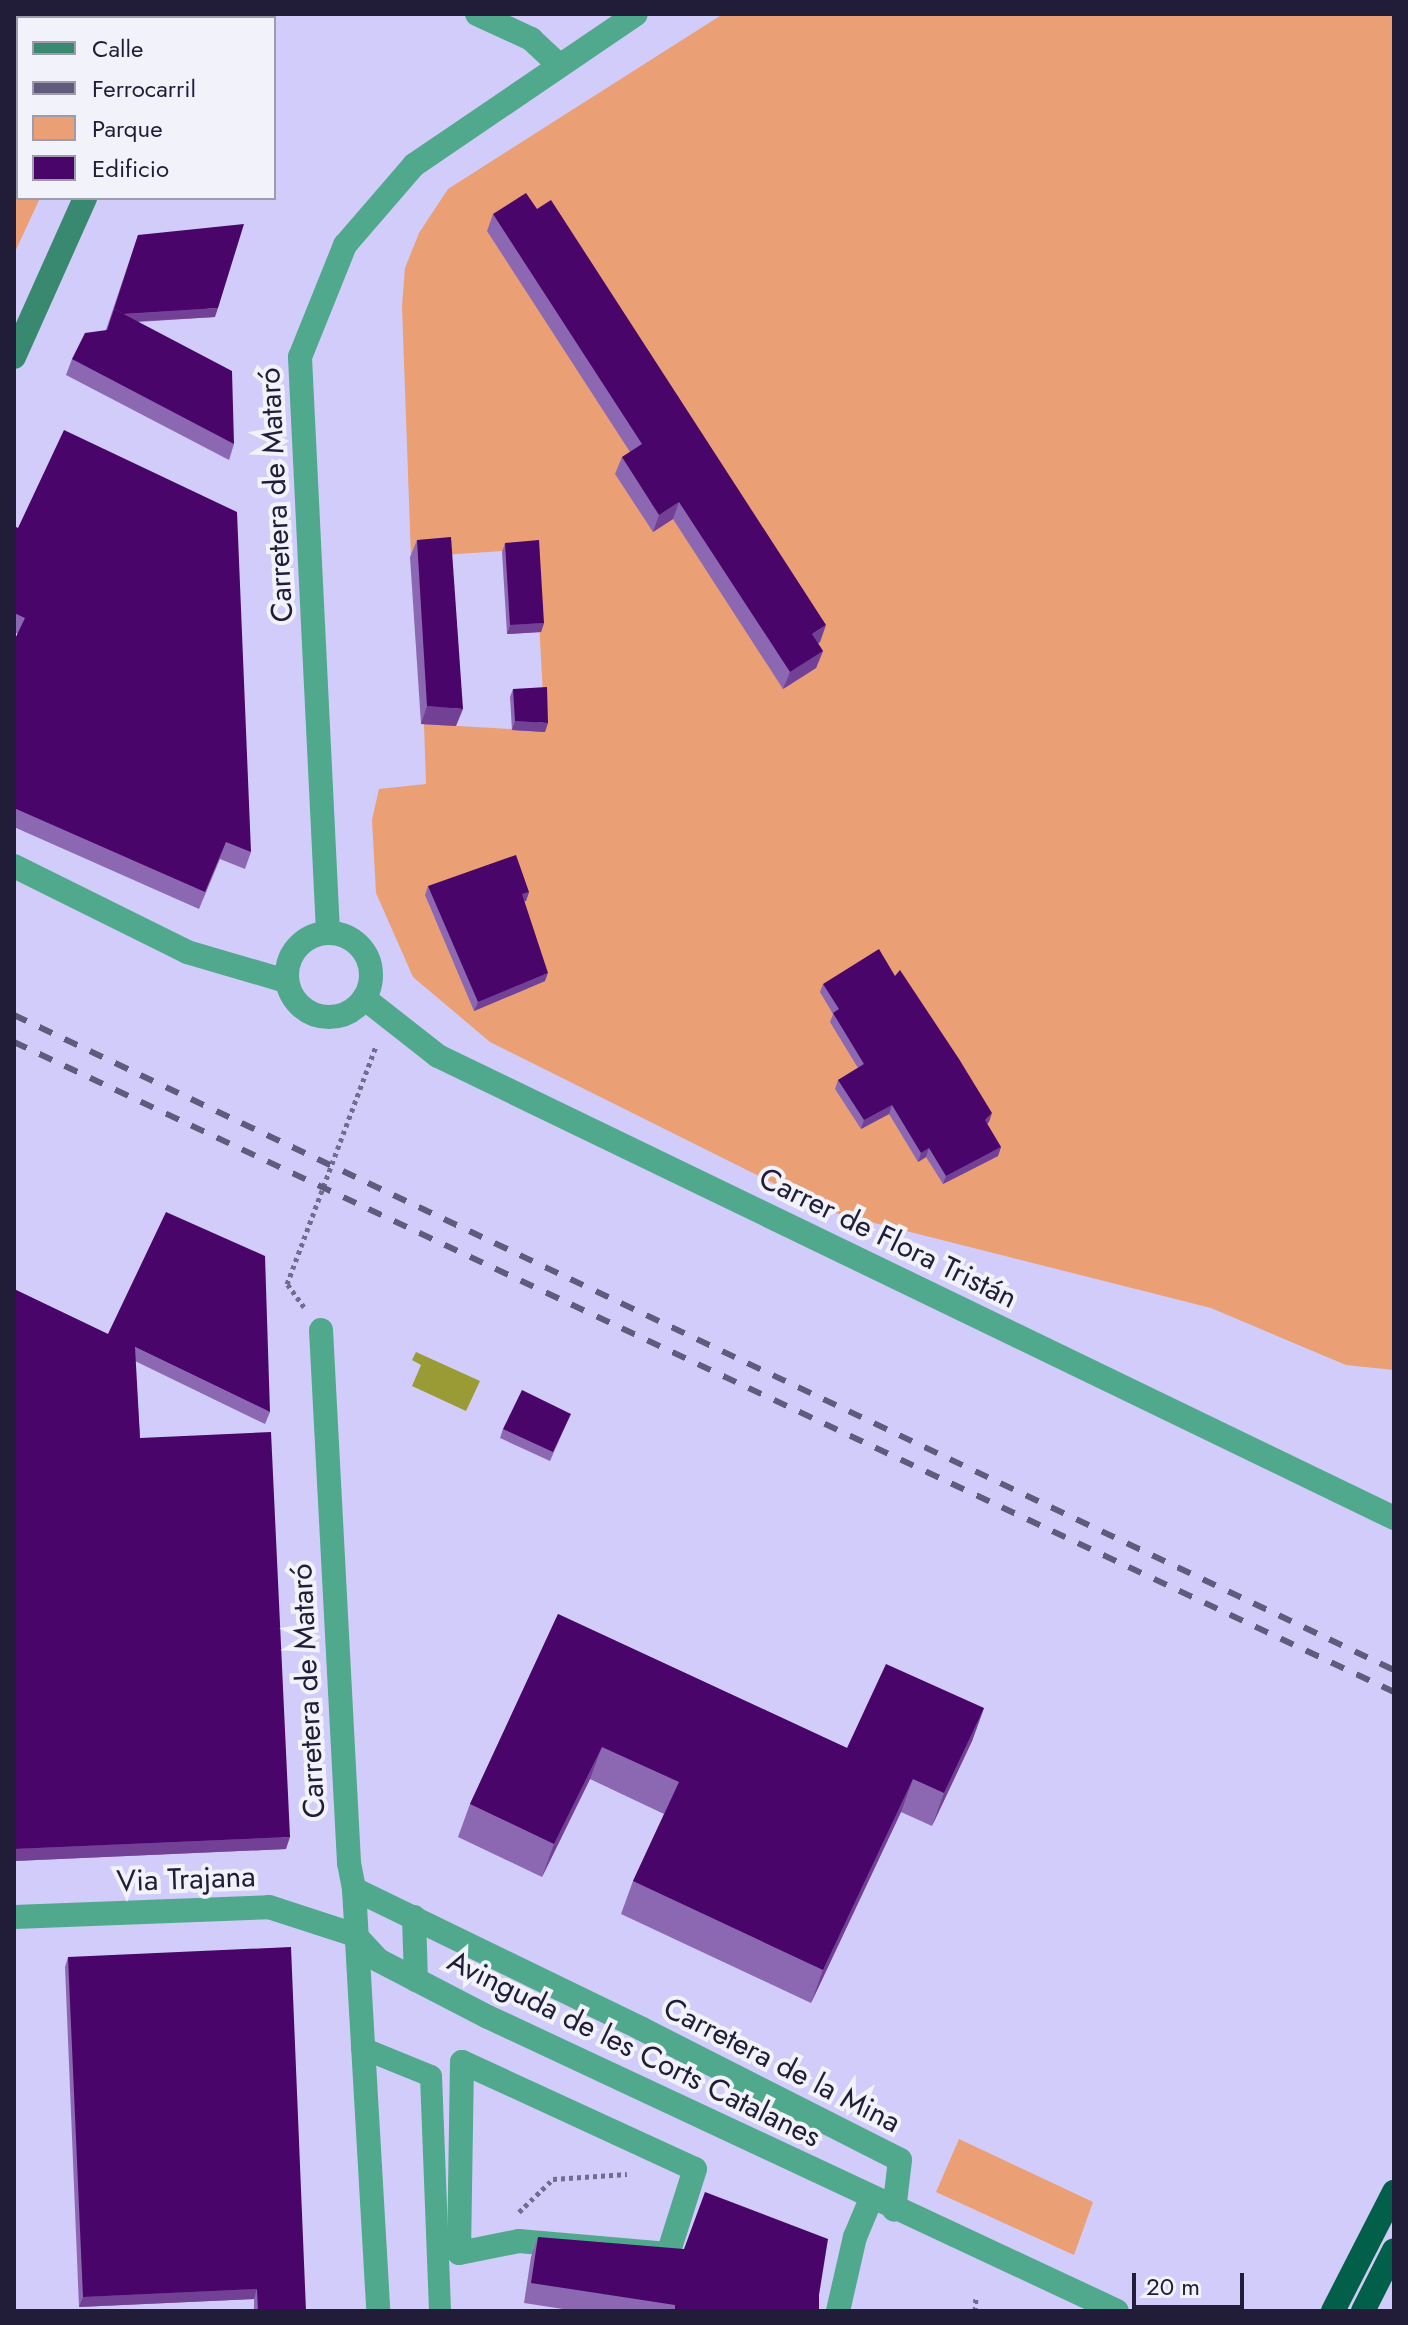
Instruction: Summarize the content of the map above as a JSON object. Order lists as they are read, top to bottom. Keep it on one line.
{"streets":{"street":["Carretera de Mataró","Carrer de Flora Tristán","Via Trajana","Avinguda de les Corts Catalanes","Carretera de la Mina"]},"crossings":[["Carretera de Mataró","Carrer de Flora Tristán"],["Carretera de Mataró","Via Trajana"],["Carretera de Mataró","Avinguda de les Corts Catalanes"],["Carretera de Mataró","Carretera de la Mina"],["Via Trajana","Avinguda de les Corts Catalanes"],["Avinguda de les Corts Catalanes","Carretera de la Mina"]],"legend":["Calle","Ferrocarril","Parque","Edificio"],"scale_bar":"20 m"}
